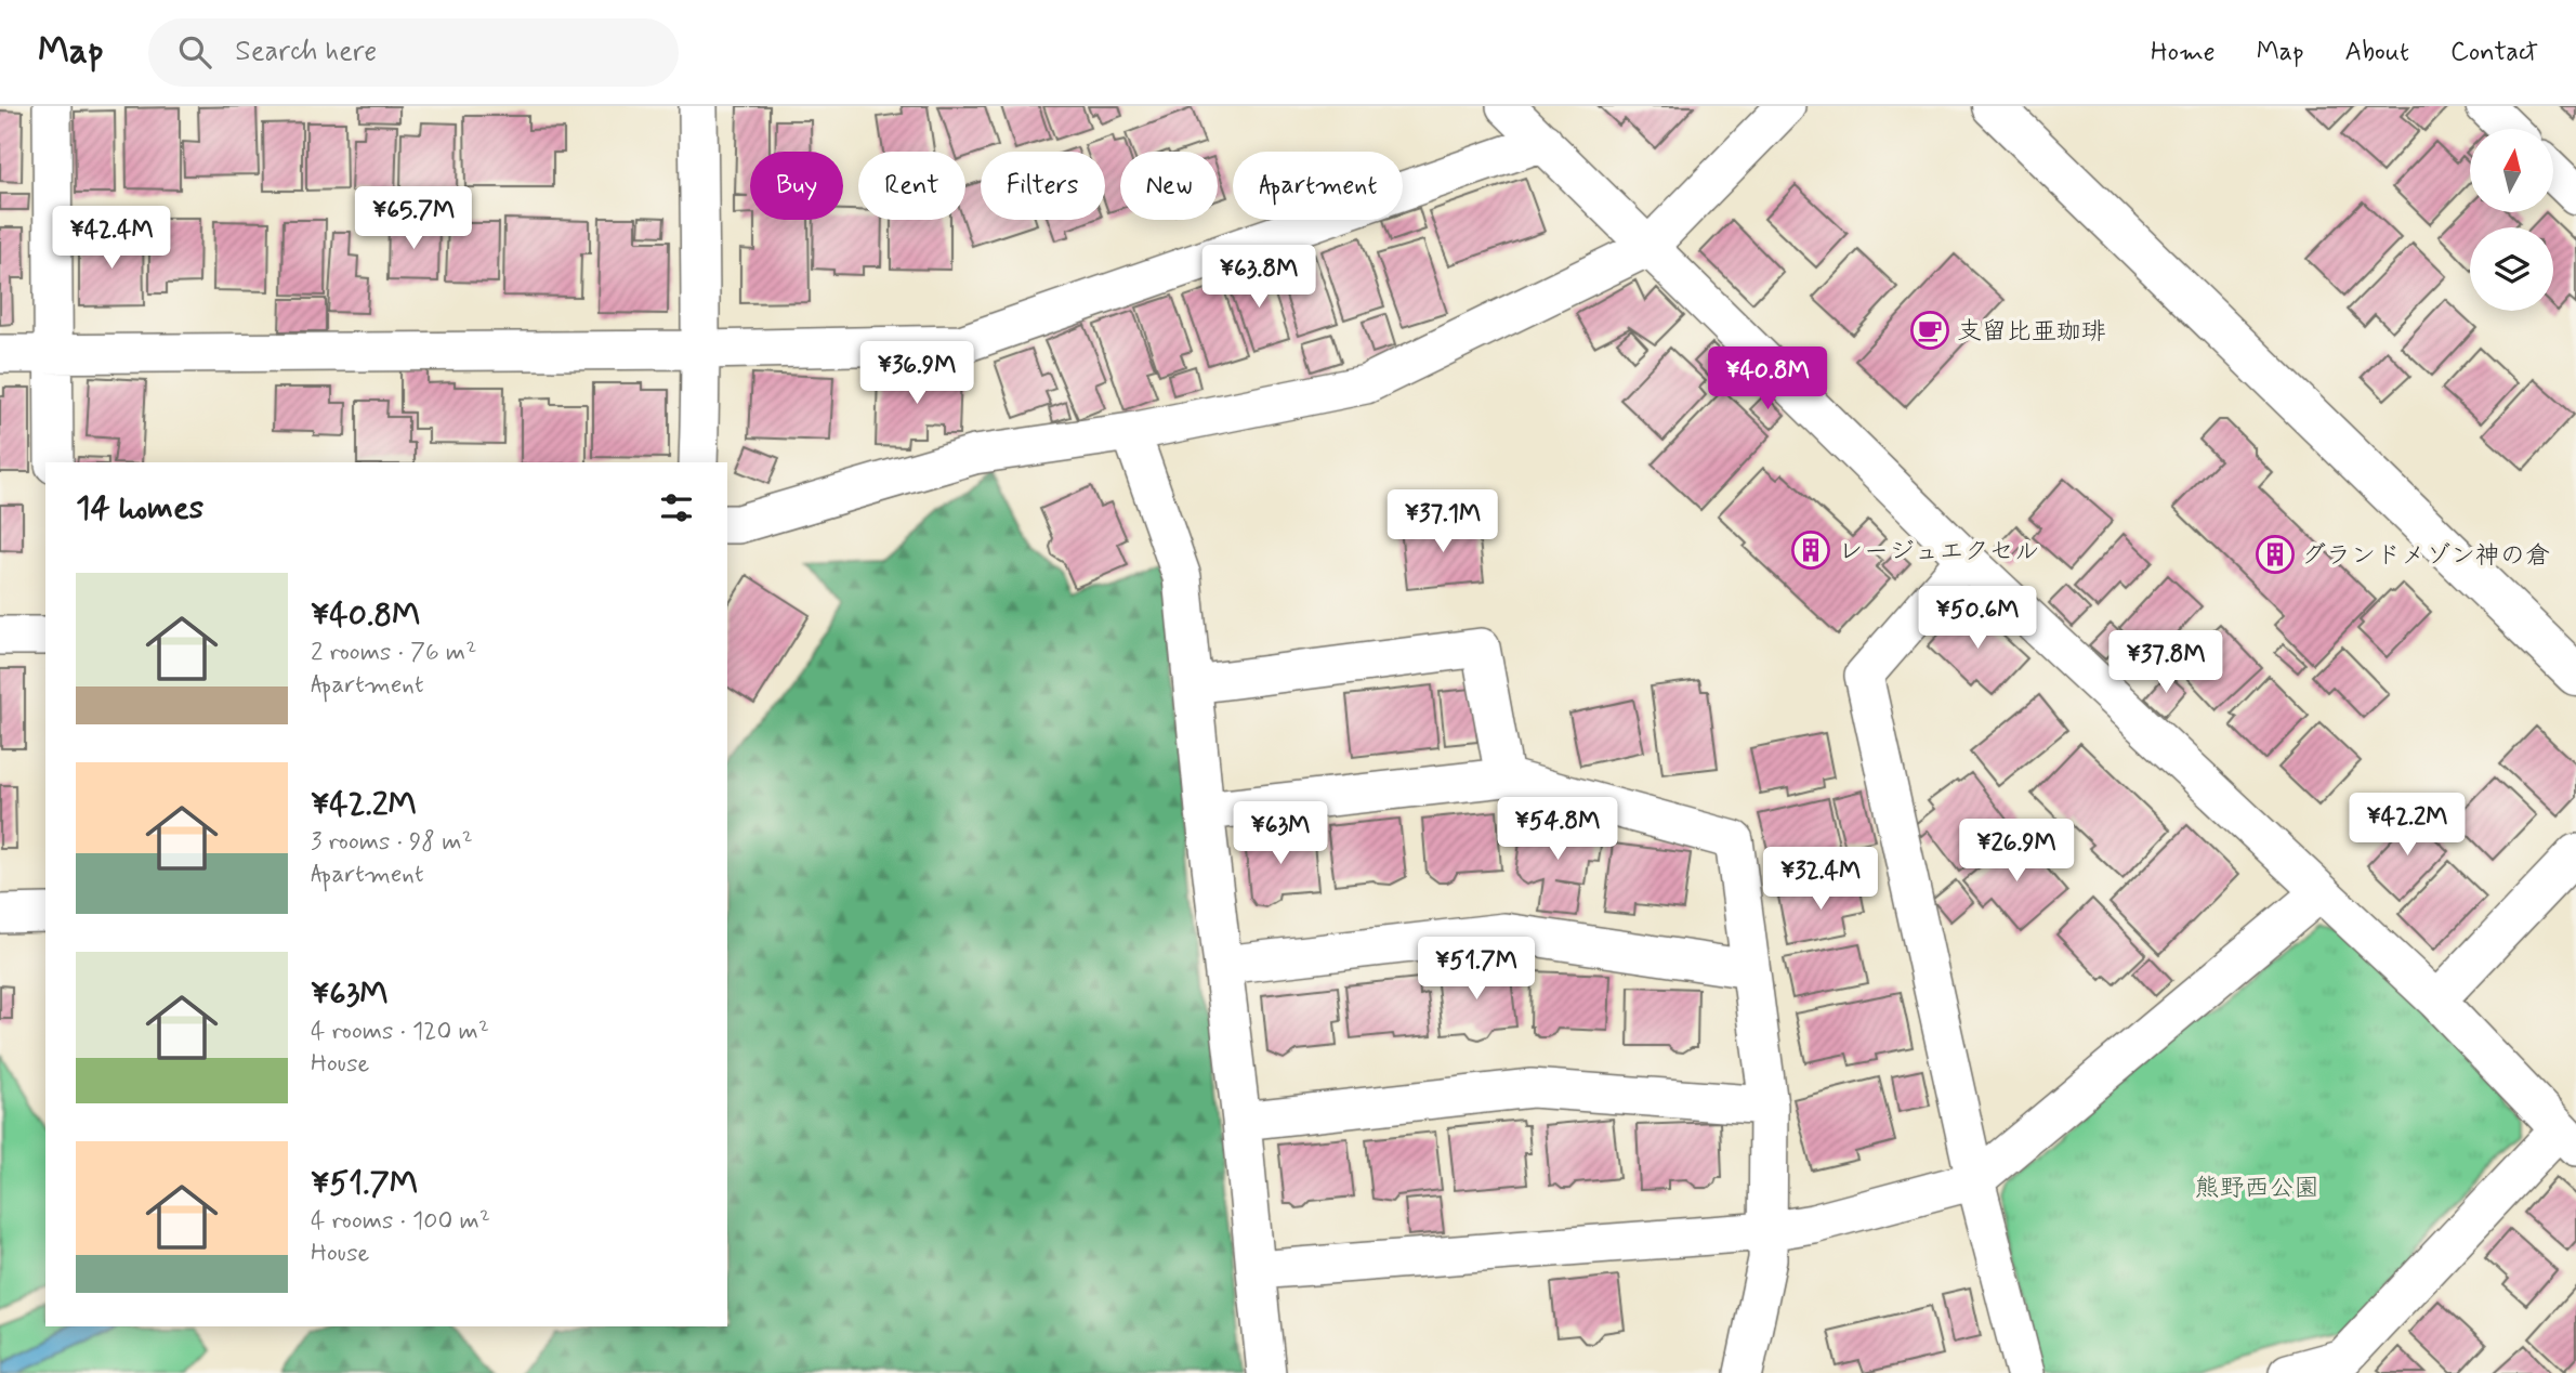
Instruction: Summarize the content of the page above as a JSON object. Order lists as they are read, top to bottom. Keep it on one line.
{"parks":["熊野西公園"],"places":{"cafe":["支留比亜珈琲"],"building":["レージュエクセル","グランドメゾン神の倉"]},"north":"top","page":{"header":"Map","search":"Search here","nav":["Home","Map","About","Contact"],"chip":["Buy","Rent","Filters","New","Apartment"],"price":["¥65.7M","¥42.4M","¥63.8M","¥36.9M","¥40.8M","¥37.1M","¥50.6M","¥37.8M","¥42.2M","¥54.8M","¥63M","¥26.9M","¥32.4M","¥51.7M"],"heading":"14 homes","list":[{"name":"¥40.8M","note":"2 rooms · 76 m² · Apartment"},{"name":"¥42.2M","note":"3 rooms · 98 m² · Apartment"},{"name":"¥63M","note":"4 rooms · 120 m² · House"},{"name":"¥51.7M","note":"4 rooms · 100 m² · House"}]}}
